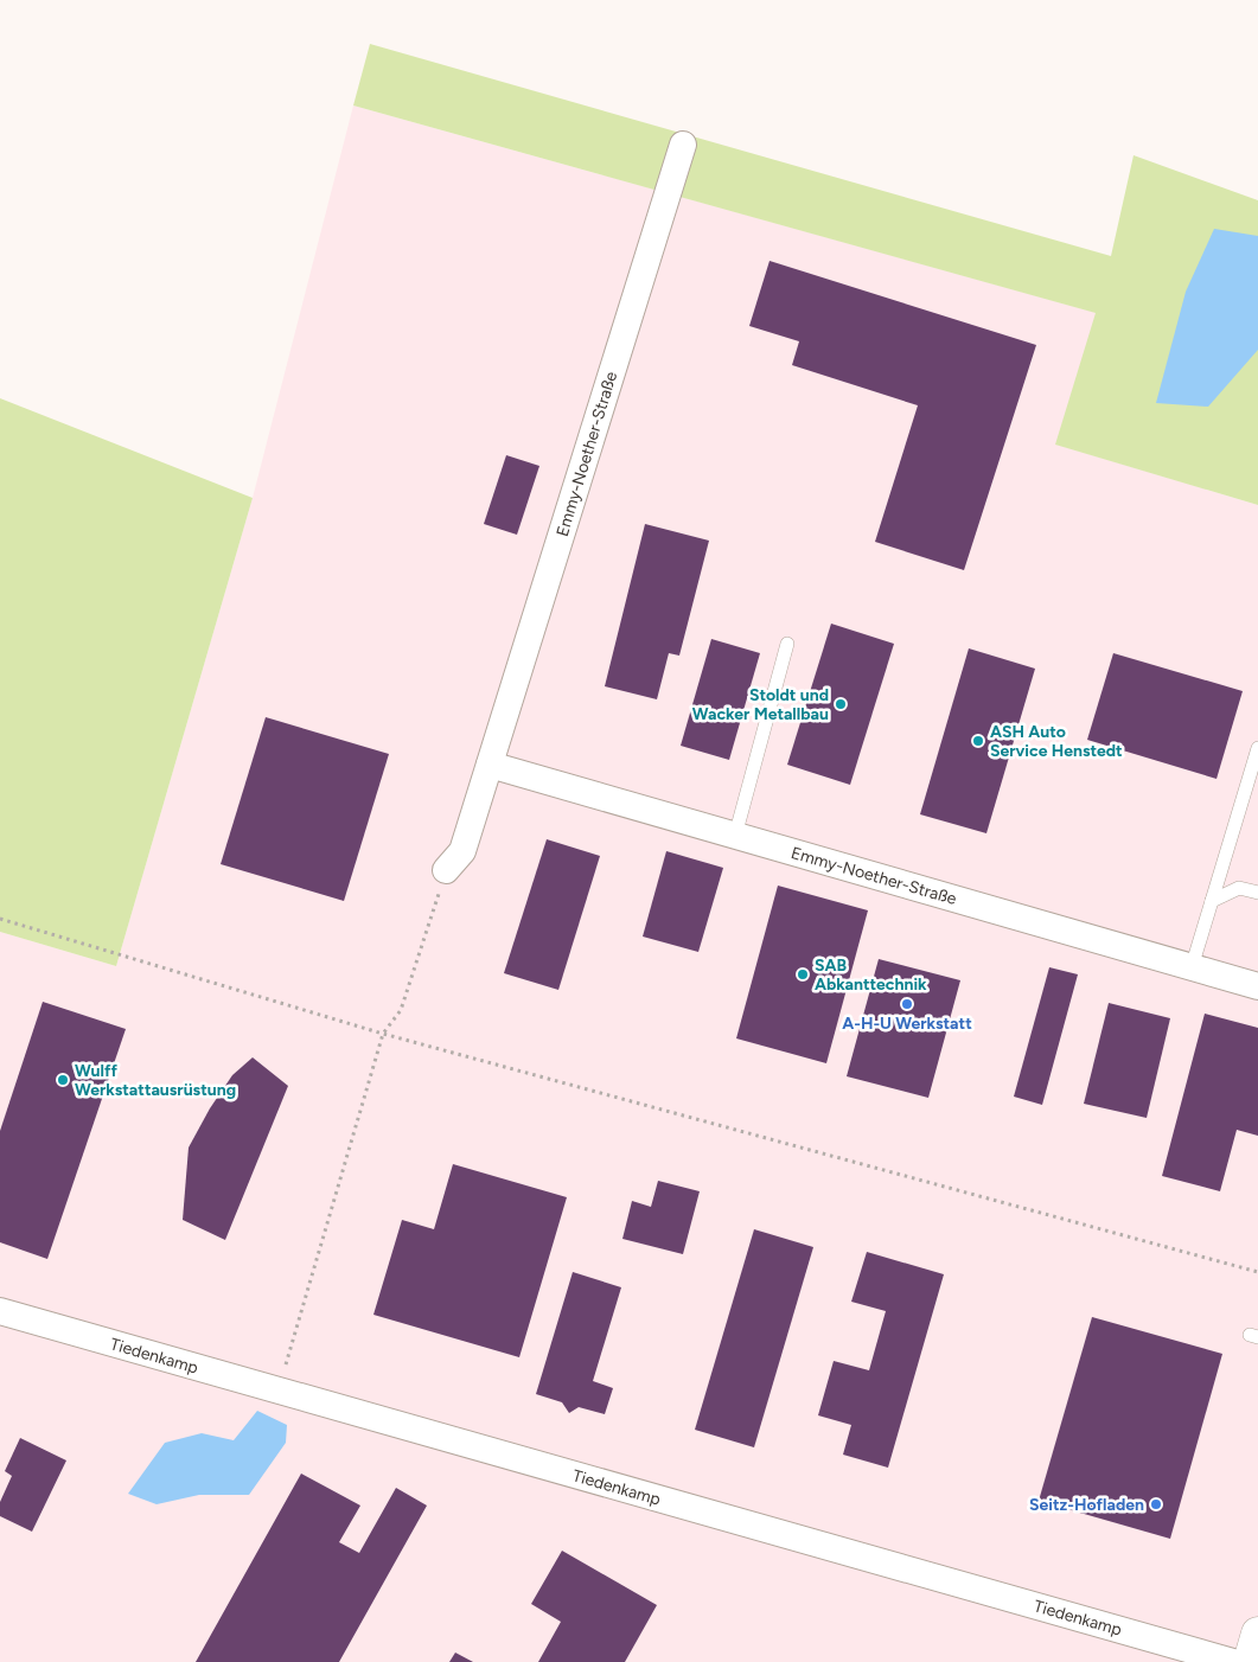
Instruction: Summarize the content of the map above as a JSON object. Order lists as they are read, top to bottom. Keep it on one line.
{"streets":{"street":["Emmy-Noether-Straße","Tiedenkamp"]},"places":["Stoldt und Wacker Metallbau","ASH Auto Service Henstedt","SAB Abkanttechnik","A-H-U Werkstatt","Wulff Werkstattausrüstung","Seitz-Hofladen"]}
